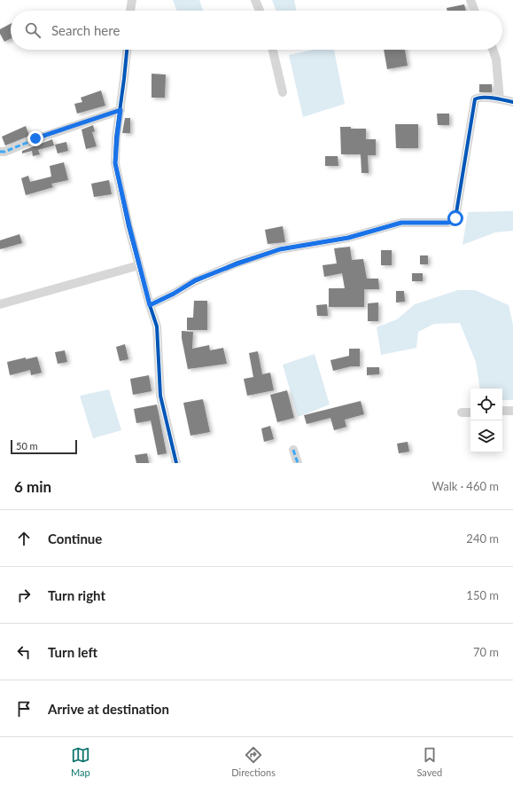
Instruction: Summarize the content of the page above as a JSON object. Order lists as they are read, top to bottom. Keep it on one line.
{"scale_bar":"50 m","page":{"search":"Search here","scale":"50 m","heading":["6 min","Walk · 460 m"],"list":[["Continue","240 m"],["Turn right","150 m"],["Turn left","70 m"],"Arrive at destination"],"nav":["Map","Directions","Saved"]}}
